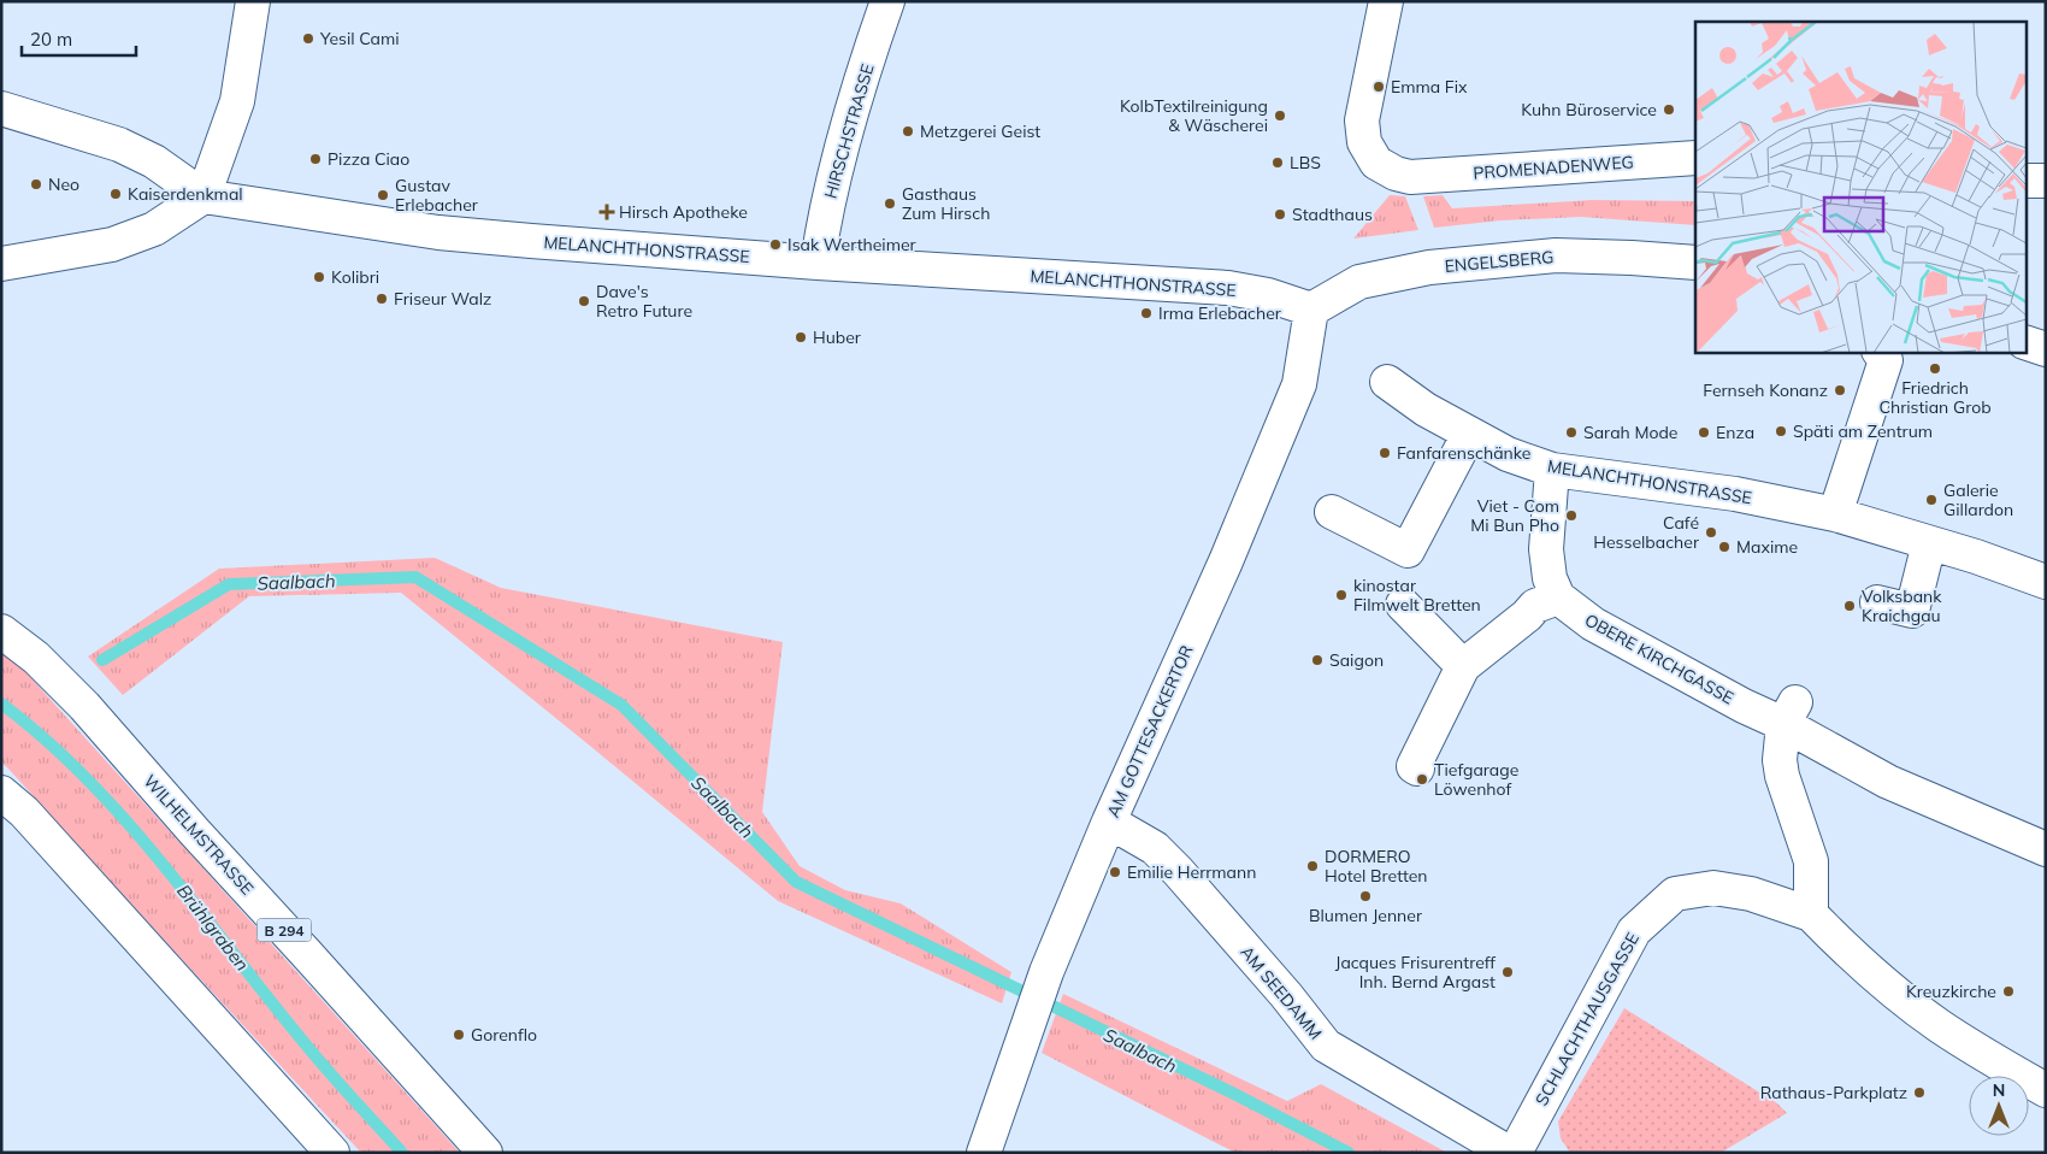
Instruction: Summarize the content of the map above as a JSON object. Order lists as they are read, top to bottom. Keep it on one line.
{"streets":{"street":["HIRSCHSTRASSE","PROMENADENWEG","MELANCHTHONSTRASSE","ENGELSBERG","OBERE KIRCHGASSE","AM GOTTESACKERTOR","WILHELMSTRASSE","B 294","AM SEEDAMM","SCHLACHTHAUSGASSE"]},"crossings":[["HIRSCHSTRASSE","MELANCHTHONSTRASSE"],["MELANCHTHONSTRASSE","ENGELSBERG"],["MELANCHTHONSTRASSE","AM GOTTESACKERTOR"],["ENGELSBERG","AM GOTTESACKERTOR"],["AM GOTTESACKERTOR","AM SEEDAMM"]],"water":["Saalbach","Brühlgraben"],"places":{"other":["Yesil Cami","Emma Fix","Kuhn Büroservice","KolbTextilreinigung & Wäscherei","Metzgerei Geist","Pizza Ciao","LBS","Neo","Kaiserdenkmal","Gustav Erlebacher","Gasthaus Zum Hirsch","Stadthaus","Isak Wertheimer","Kolibri","Friseur Walz","Dave's Retro Future","Irma Erlebacher","Huber","Friedrich Christian Grob","Fernseh Konanz","Späti am Zentrum","Sarah Mode","Enza","Fanfarenschänke","Galerie Gillardon","Viet - Com Mi Bun Pho","Café Hesselbacher","Maxime","kinostar Filmwelt Bretten","Volksbank Kraichgau","Saigon","Tiefgarage Löwenhof","DORMERO Hotel Bretten","Emilie Herrmann","Blumen Jenner","Jacques Frisurentreff Inh. Bernd Argast","Kreuzkirche","Gorenflo","Rathaus-Parkplatz"],"health":["Hirsch Apotheke"]},"scale_bar":"20 m","north":"top"}
